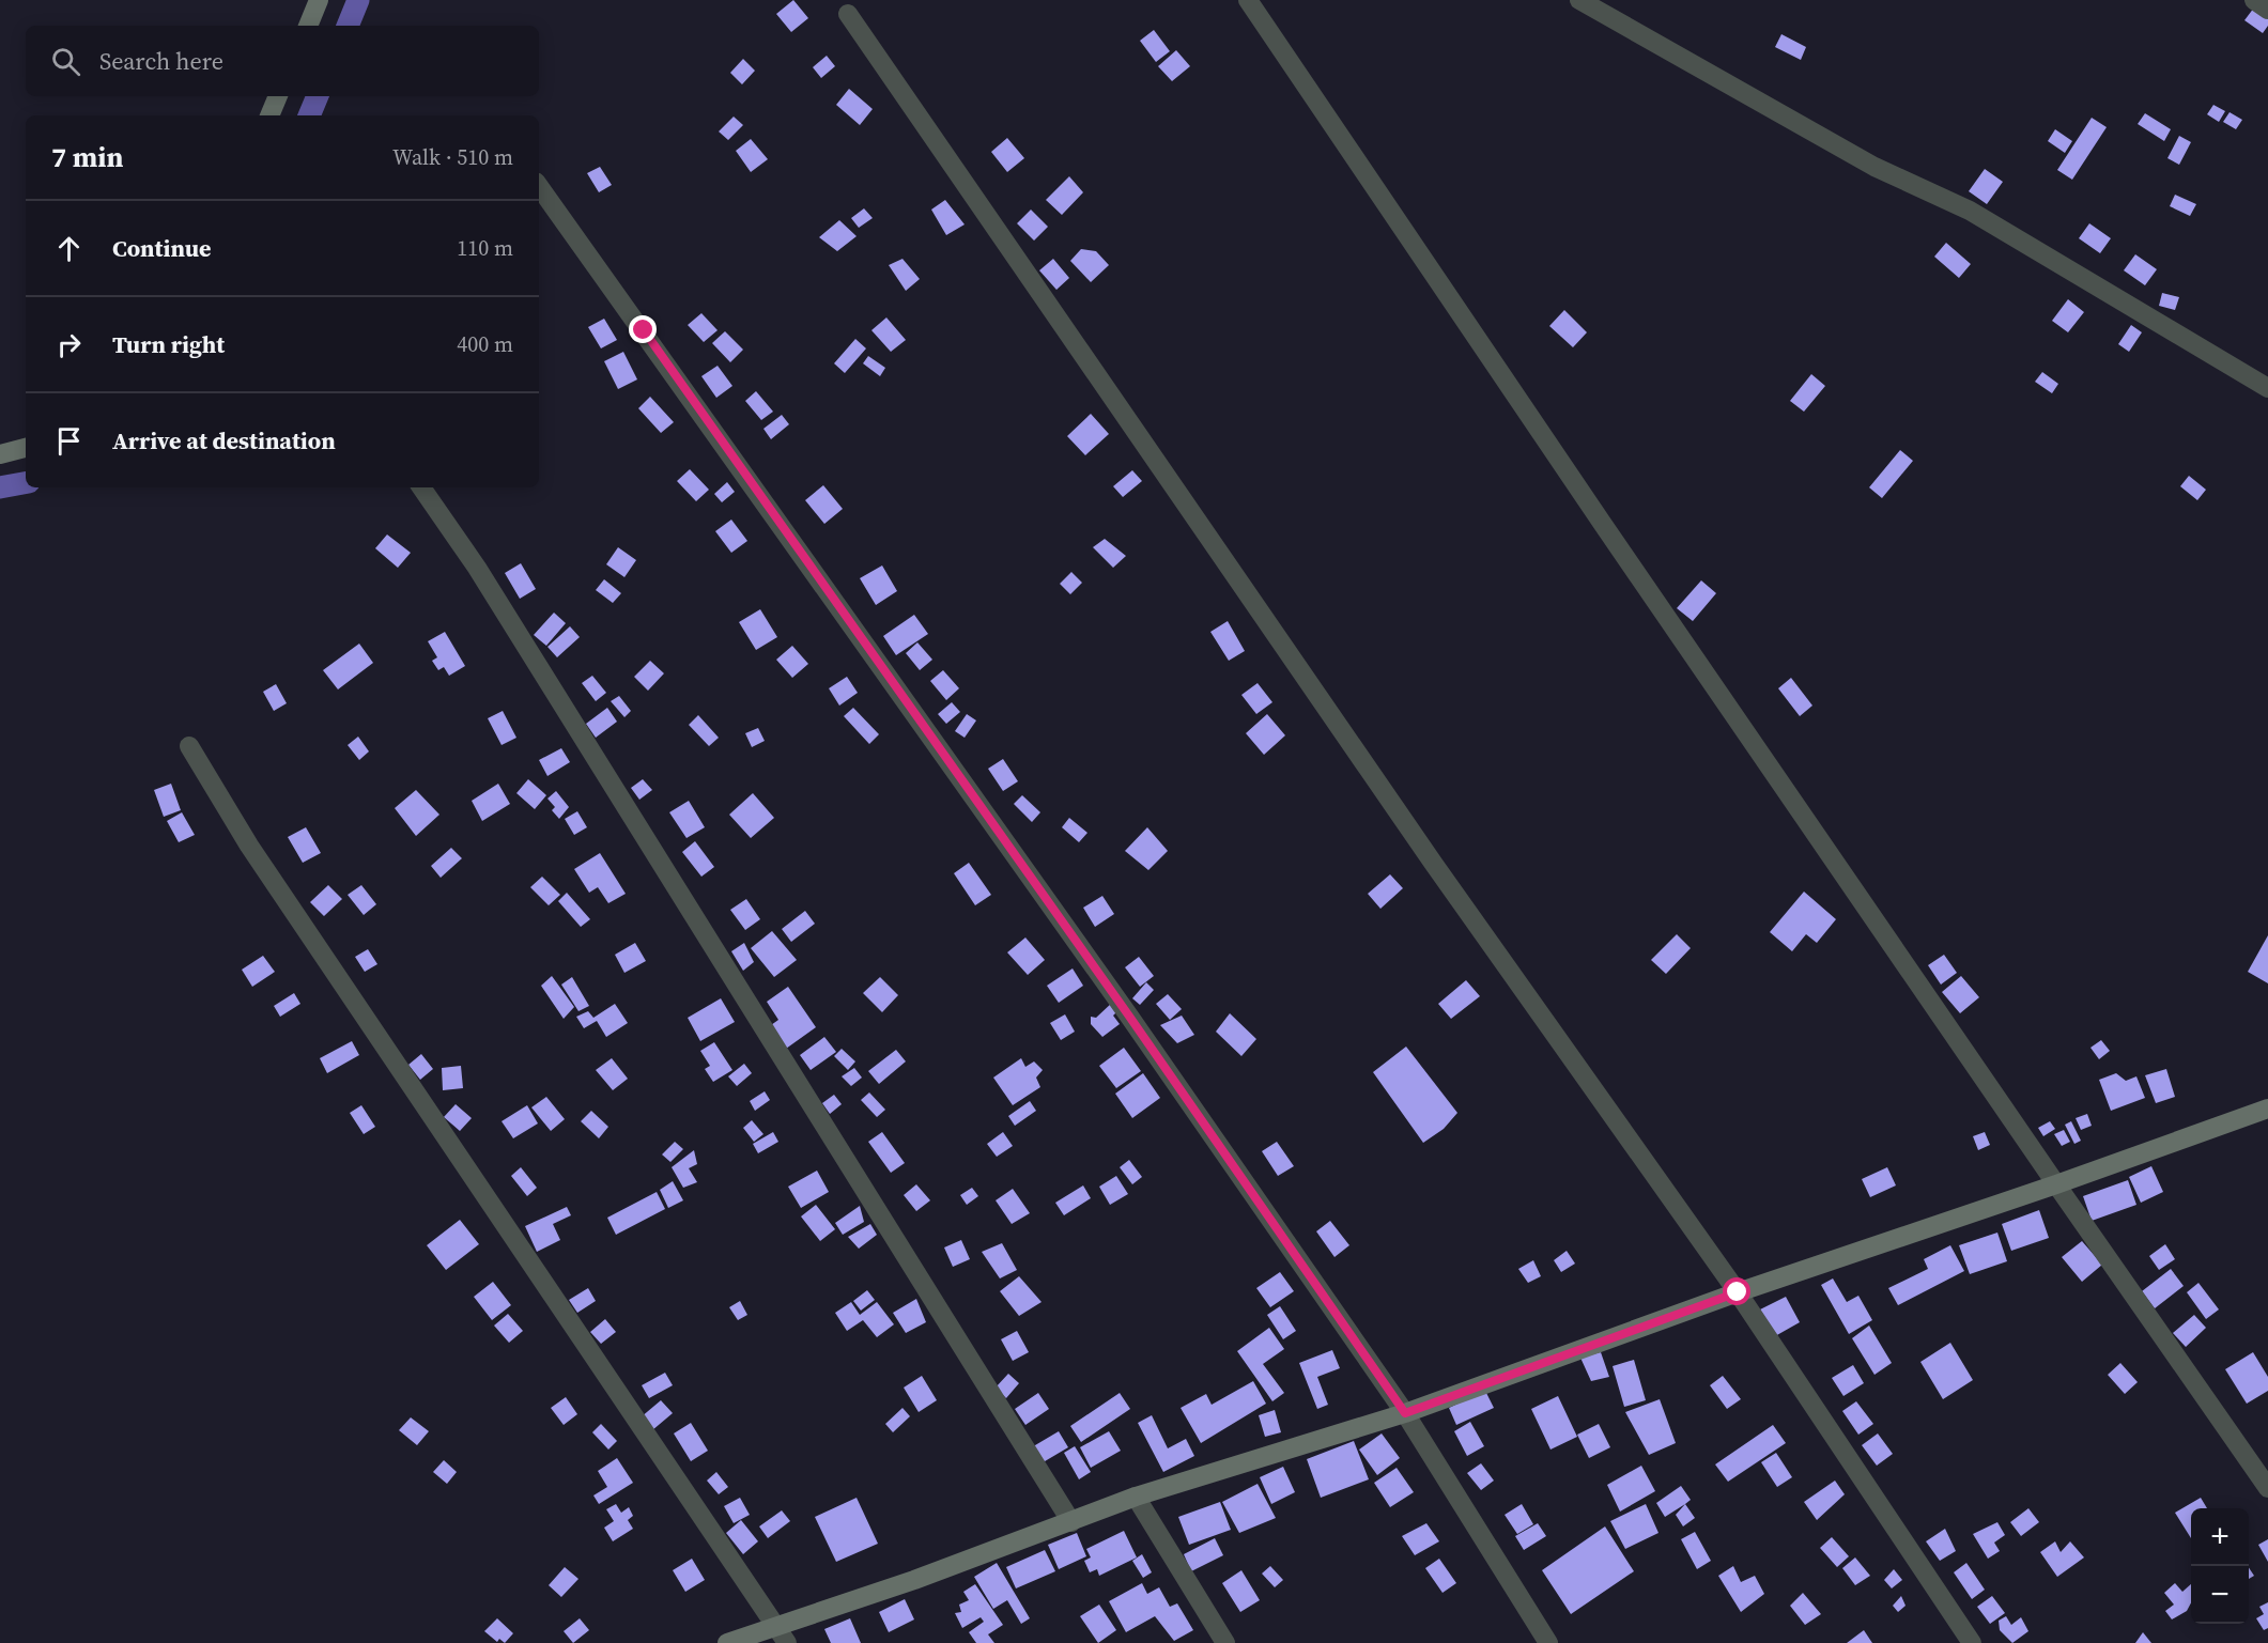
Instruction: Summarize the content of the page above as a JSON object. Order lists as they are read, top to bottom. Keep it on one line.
{"page":{"search":"Search here","heading":["7 min","Walk · 510 m"],"list":[["Continue","110 m"],["Turn right","400 m"],"Arrive at destination"],"map_buttons":["+","−"]}}
